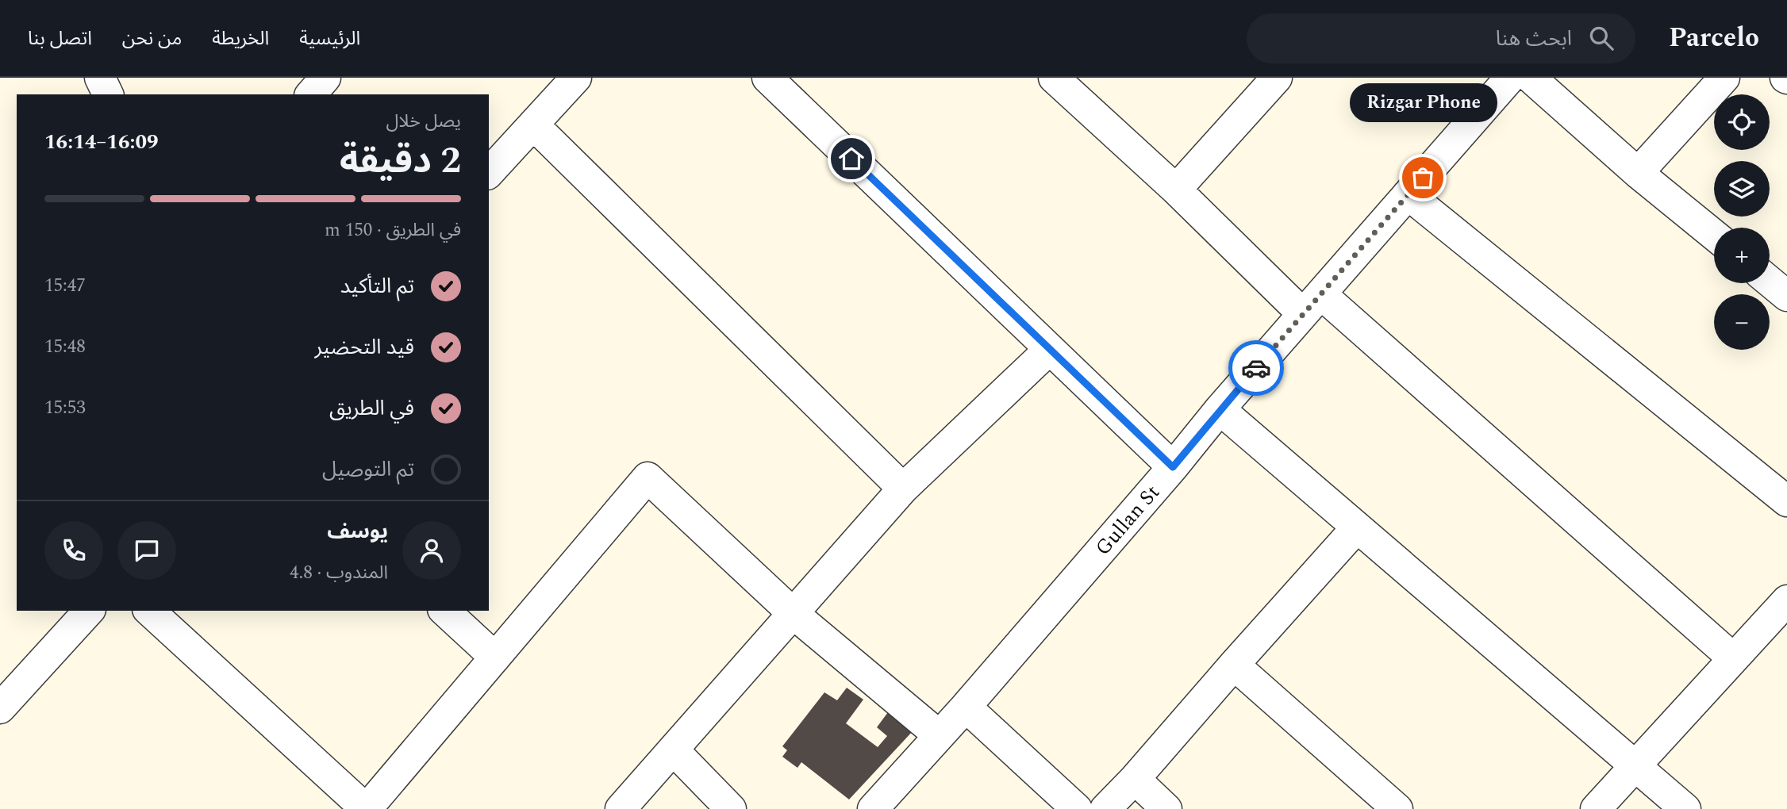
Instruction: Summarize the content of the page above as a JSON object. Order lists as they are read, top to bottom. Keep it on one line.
{"streets":{"street":["Gullan St"]},"places":["Rizgar Phone"],"page":{"header":"Parcelo","search":"ابحث هنا","nav":["الرئيسية","الخريطة","من نحن","اتصل بنا"],"bubble":"Rizgar Phone","map_buttons":["+","−"],"heading":["2 دقيقة","يصل خلال","16:09–16:14"],"panel":["يوسف","المندوب · 4.8"],"bar":"في الطريق · 150 m","list":[["تم التأكيد","15:47"],["قيد التحضير","15:48"],["في الطريق","15:53"],"تم التوصيل"]}}
